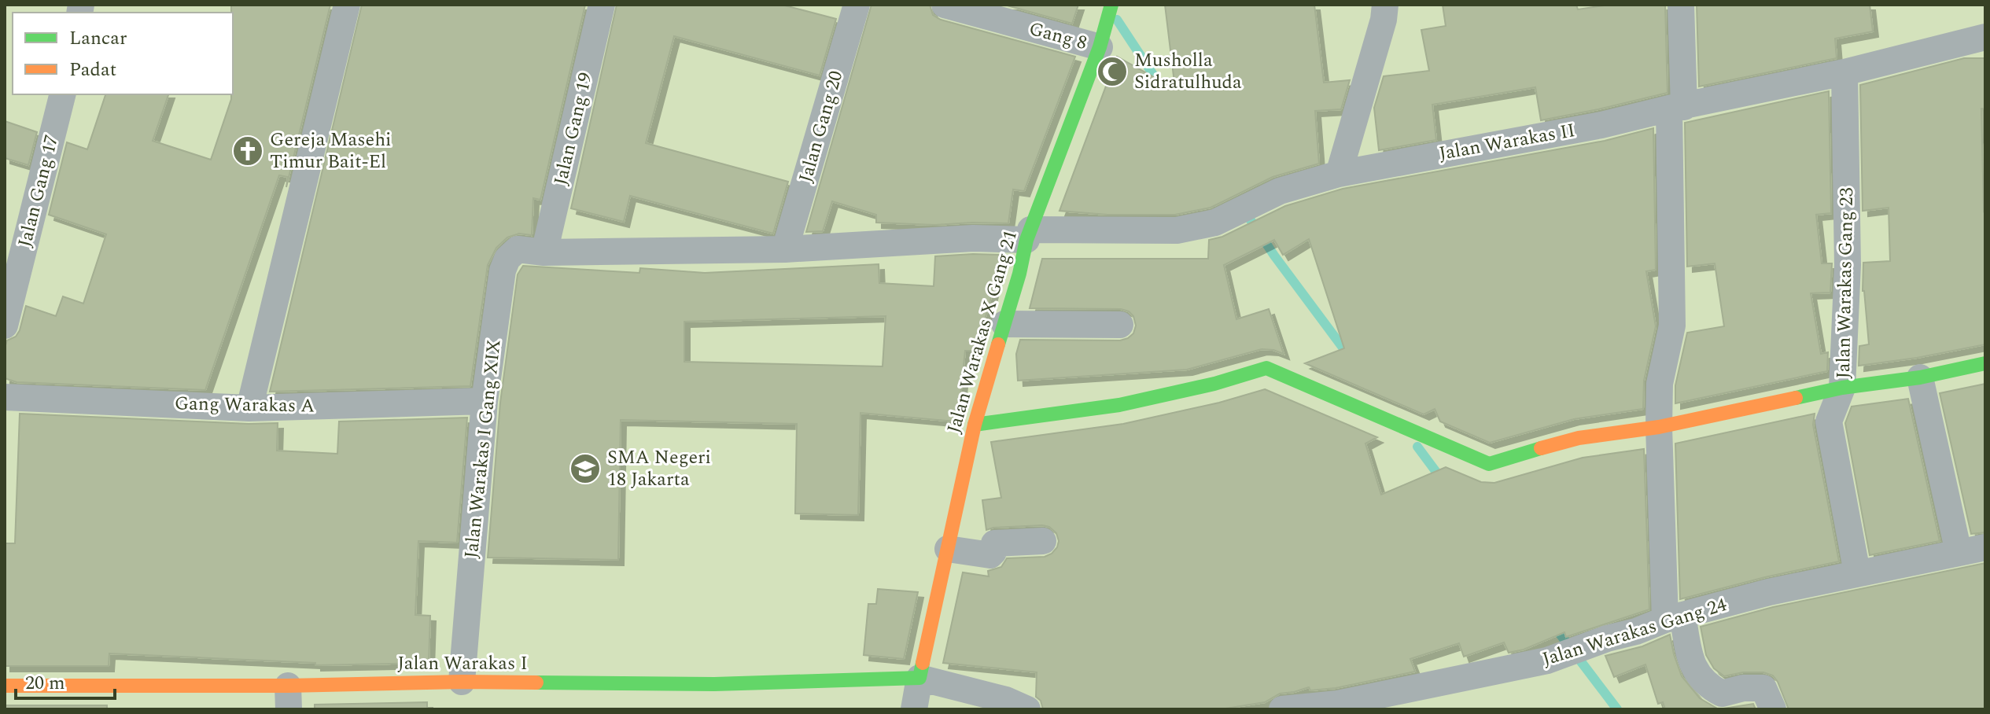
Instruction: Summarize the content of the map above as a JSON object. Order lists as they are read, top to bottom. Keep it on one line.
{"streets":{"street":["Gang 8","Jalan Gang 20","Jalan Gang 19","Jalan Warakas II","Jalan Gang 17","Jalan Warakas Gang 23","Jalan Warakas X Gang 21","Gang Warakas A","Jalan Warakas I Gang XIX","Jalan Warakas Gang 24","Jalan Warakas I"]},"crossings":[["Gang 8","Jalan Warakas X Gang 21"],["Jalan Gang 20","Jalan Warakas II"],["Jalan Gang 20","Jalan Warakas I Gang XIX"],["Jalan Gang 19","Jalan Warakas I Gang XIX"],["Jalan Warakas II","Jalan Warakas Gang 23"],["Jalan Warakas II","Jalan Warakas X Gang 21"],["Jalan Warakas II","Jalan Warakas I Gang XIX"],["Jalan Warakas X Gang 21","Jalan Warakas I"],["Gang Warakas A","Jalan Warakas I Gang XIX"],["Jalan Warakas I Gang XIX","Jalan Warakas I"]],"places":{"mosque":["Musholla Sidratulhuda"],"church":["Gereja Masehi Timur Bait-El"],"school or university":["SMA Negeri 18 Jakarta"]},"legend":["Lancar","Padat"],"scale_bar":"20 m"}
